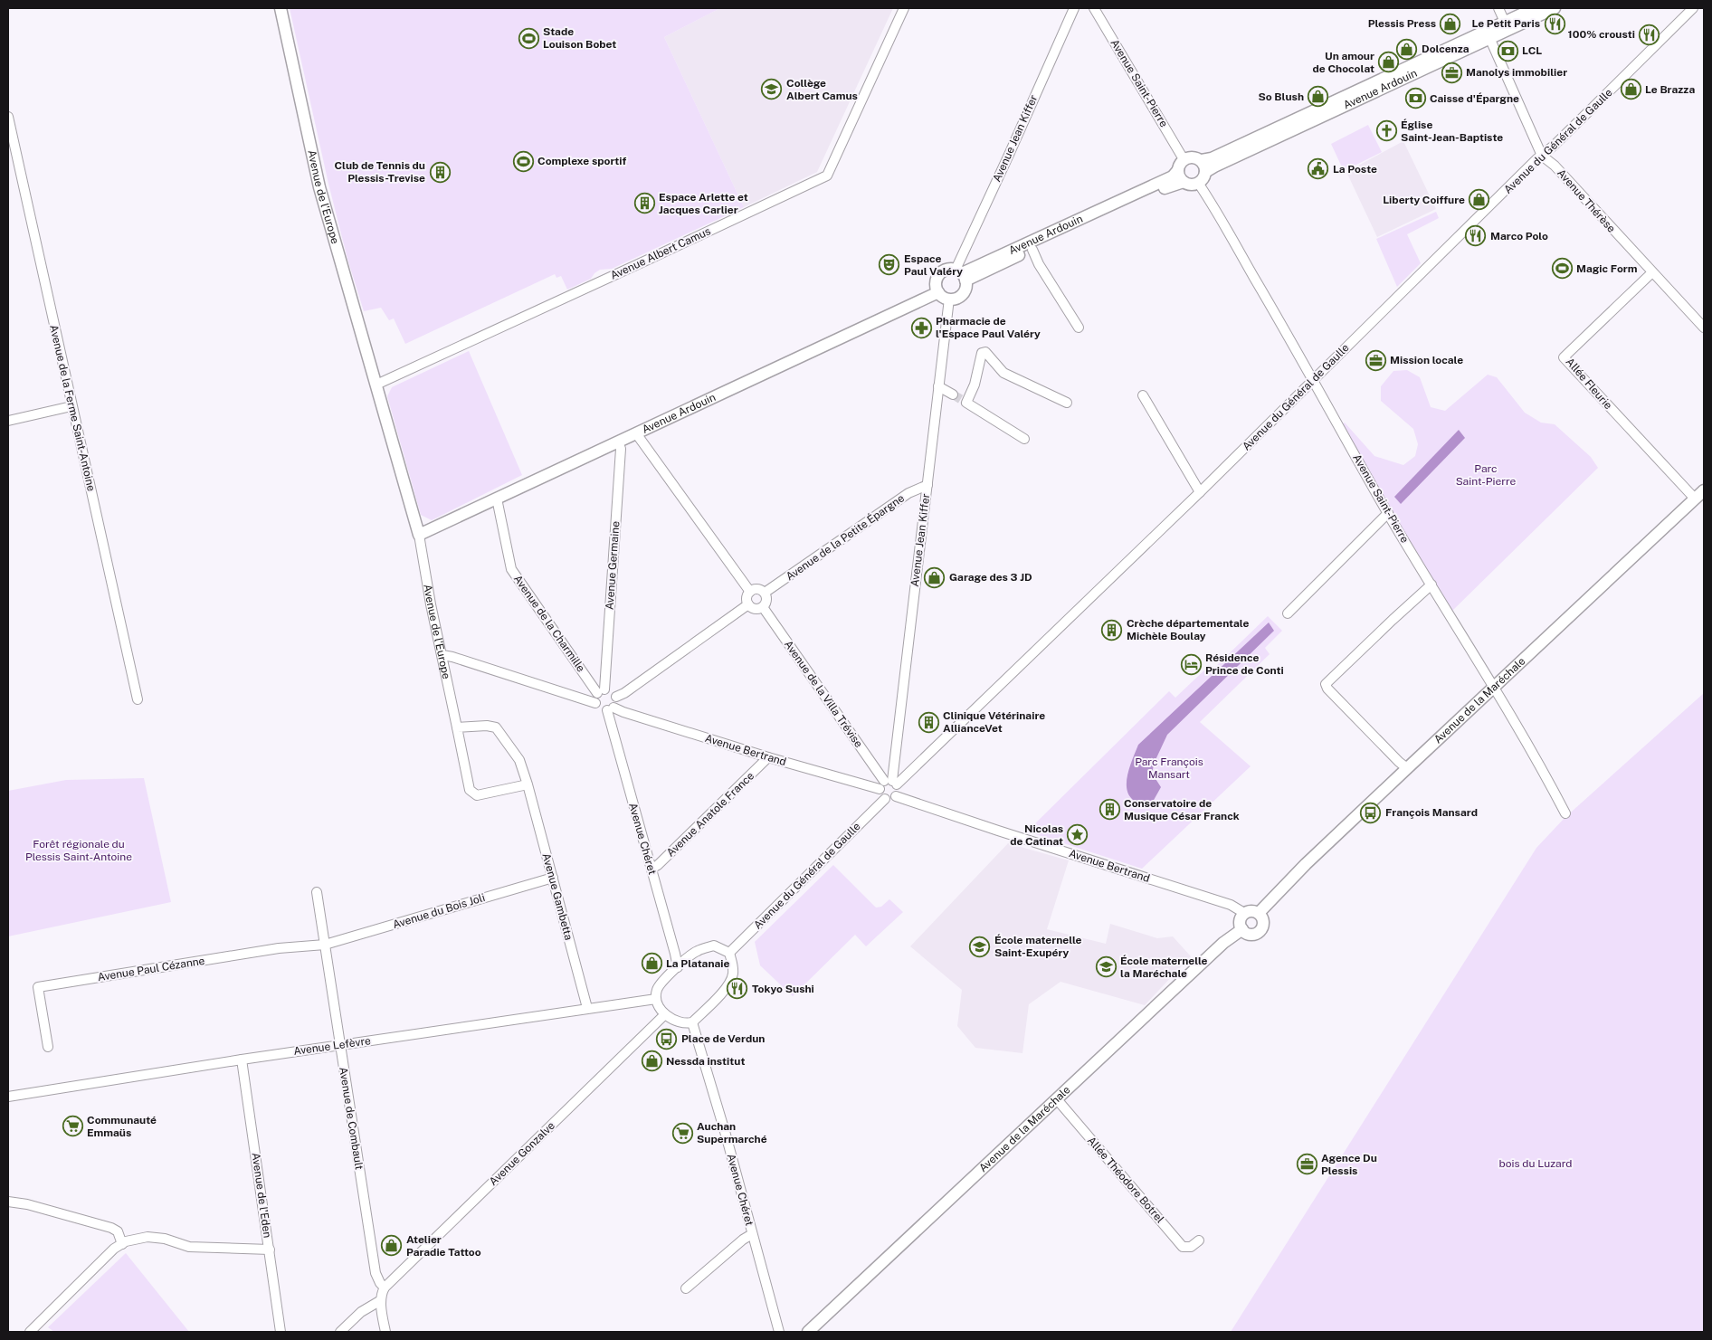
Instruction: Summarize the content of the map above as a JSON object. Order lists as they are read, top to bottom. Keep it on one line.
{"streets":{"street":["Avenue Saint-Pierre","Avenue Ardouin","Avenue Jean Kiffer","Avenue du Général de Gaulle","Avenue de l'Europe","Avenue Thérèse","Avenue Albert Camus","Allée Fleurie","Avenue de la Ferme Saint-Antoine","Avenue de la Petite Épargne","Avenue Germaine","Avenue de la Charmille","Avenue de la Villa Trévise","Avenue de la Maréchale","Avenue Bertrand","Avenue Anatole France","Avenue Chéret","Avenue Gambetta","Avenue du Bois Joli","Avenue Paul Cézanne","Avenue Lefèvre","Avenue de Combault","Avenue Gonzalve","Allée Théodore Botrel","Avenue de l'Eden"]},"crossings":[["Avenue Saint-Pierre","Avenue Ardouin"],["Avenue Saint-Pierre","Avenue du Général de Gaulle"],["Avenue Saint-Pierre","Avenue de la Maréchale"],["Avenue Ardouin","Avenue Jean Kiffer"],["Avenue Ardouin","Avenue de l'Europe"],["Avenue Ardouin","Avenue Thérèse"],["Avenue Ardouin","Avenue Germaine"],["Avenue Ardouin","Avenue de la Charmille"],["Avenue Jean Kiffer","Avenue du Général de Gaulle"],["Avenue Jean Kiffer","Avenue de la Petite Épargne"],["Avenue Jean Kiffer","Avenue de la Villa Trévise"],["Avenue Jean Kiffer","Avenue Bertrand"],["Avenue du Général de Gaulle","Avenue Thérèse"],["Avenue du Général de Gaulle","Avenue de la Villa Trévise"],["Avenue du Général de Gaulle","Avenue Bertrand"],["Avenue du Général de Gaulle","Avenue Chéret"],["Avenue du Général de Gaulle","Avenue Lefèvre"],["Avenue du Général de Gaulle","Avenue Gonzalve"],["Avenue de l'Europe","Avenue Albert Camus"],["Avenue de l'Europe","Avenue Gambetta"],["Avenue Thérèse","Allée Fleurie"],["Allée Fleurie","Avenue de la Maréchale"],["Avenue de la Petite Épargne","Avenue de la Villa Trévise"],["Avenue Germaine","Avenue de la Charmille"],["Avenue Germaine","Avenue Bertrand"],["Avenue Germaine","Avenue Chéret"],["Avenue de la Charmille","Avenue Bertrand"],["Avenue de la Charmille","Avenue Chéret"],["Avenue de la Villa Trévise","Avenue Bertrand"],["Avenue de la Maréchale","Avenue Bertrand"],["Avenue de la Maréchale","Allée Théodore Botrel"],["Avenue Bertrand","Avenue Anatole France"],["Avenue Bertrand","Avenue Chéret"],["Avenue Anatole France","Avenue Chéret"],["Avenue Chéret","Avenue Lefèvre"],["Avenue Chéret","Avenue Gonzalve"],["Avenue Gambetta","Avenue du Bois Joli"],["Avenue Gambetta","Avenue Lefèvre"],["Avenue du Bois Joli","Avenue Paul Cézanne"],["Avenue du Bois Joli","Avenue de Combault"],["Avenue Paul Cézanne","Avenue de Combault"],["Avenue Lefèvre","Avenue de Combault"],["Avenue Lefèvre","Avenue Gonzalve"],["Avenue Lefèvre","Avenue de l'Eden"],["Avenue de Combault","Avenue Gonzalve"]],"parks":["Parc Saint-Pierre","Parc François Mansart","Forêt régionale du Plessis Saint-Antoine","bois du Luzard"],"places":{"shop":["Plessis Press","Dolcenza","Un amour de Chocolat","Le Brazza","So Blush","Liberty Coiffure","Garage des 3 JD","La Platanaie","Nessda institut","Atelier Paradie Tattoo"],"restaurant":["Le Petit Paris","100% crousti","Marco Polo","Tokyo Sushi"],"sports":["Stade Louison Bobet","Complexe sportif","Magic Form"],"bank":["LCL","Caisse d'Épargne"],"office":["Manolys immobilier","Mission locale","Agence Du Plessis"],"school or university":["Collège Albert Camus","École maternelle Saint-Exupéry","École maternelle la Maréchale"],"church":["Église Saint-Jean-Baptiste"],"public building":["La Poste"],"building":["Club de Tennis du Plessis-Trevise","Espace Arlette et Jacques Carlier","Crèche départementale Michèle Boulay","Clinique Vétérinaire AllianceVet","Conservatoire de Musique César Franck"],"theatre":["Espace Paul Valéry"],"pharmacy":["Pharmacie de l'Espace Paul Valéry"],"hotel":["Résidence Prince de Conti"],"bus stop":["François Mansard","Place de Verdun"],"place":["Nicolas de Catinat"],"supermarket":["Communauté Emmaüs","Auchan Supermarché"]}}
